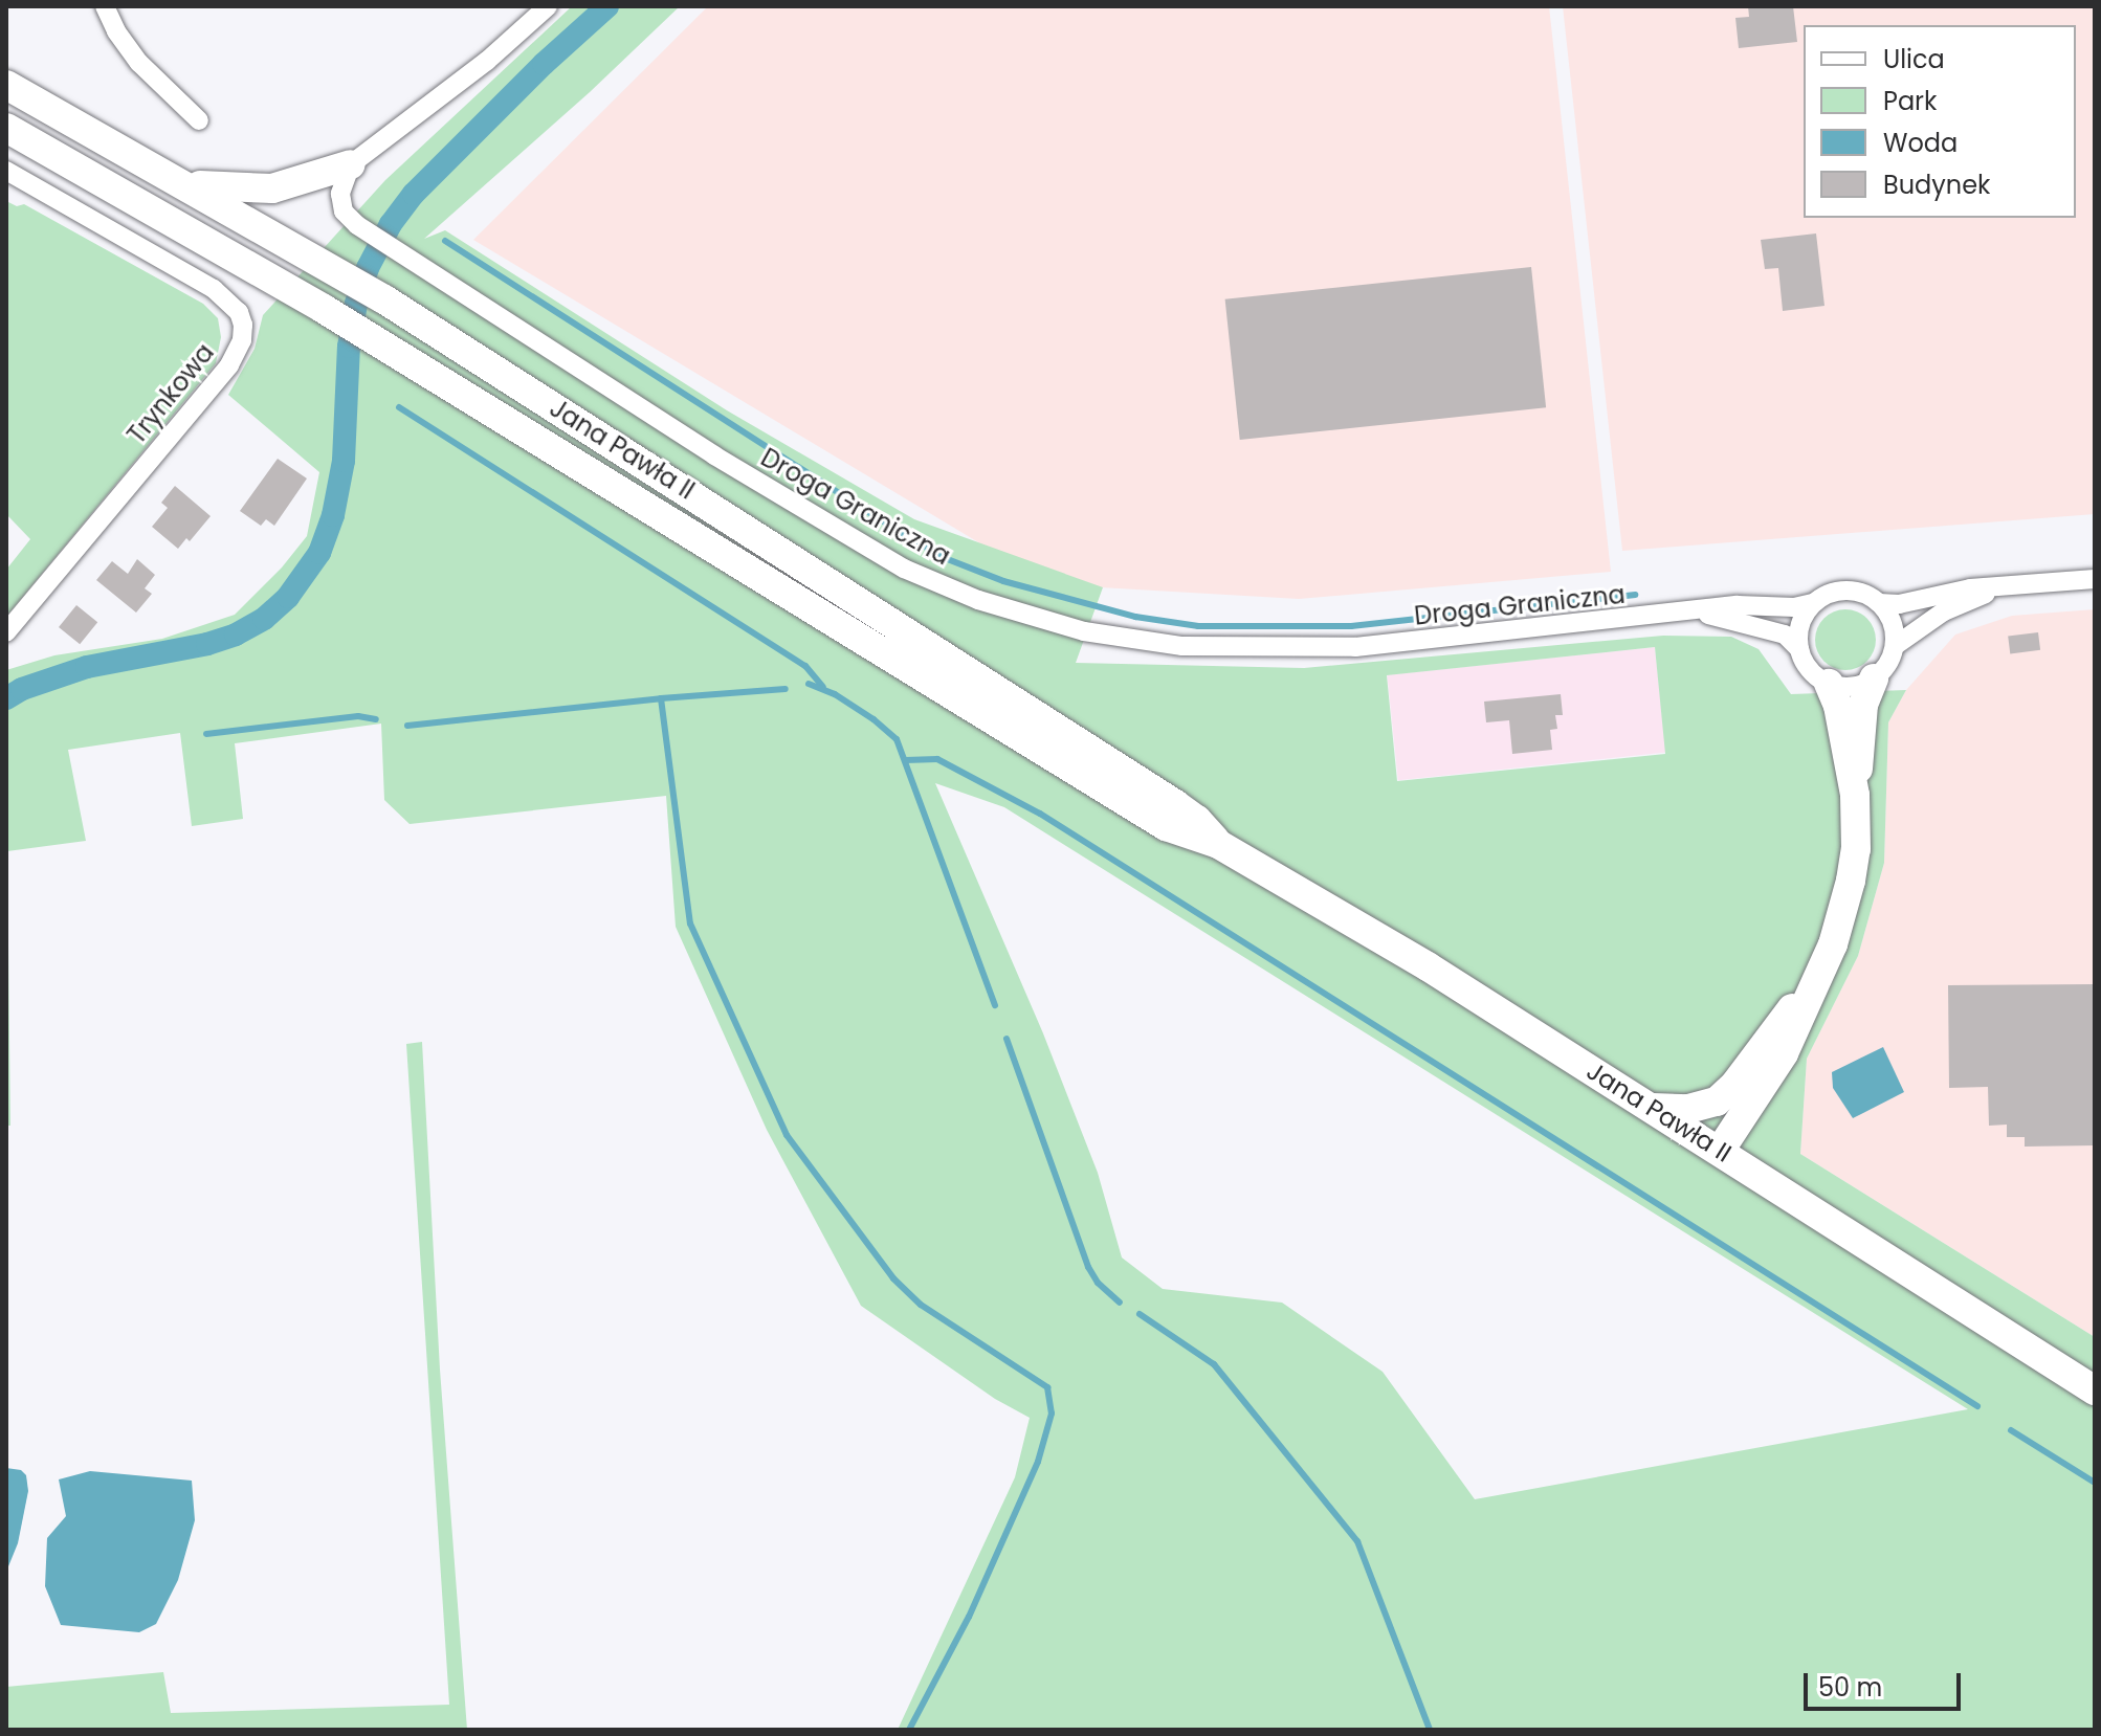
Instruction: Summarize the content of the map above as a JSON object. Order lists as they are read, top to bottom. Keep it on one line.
{"streets":{"main road":["Jana Pawła II"],"street":["Trynkowa","Droga Graniczna"]},"legend":["Ulica","Park","Woda","Budynek"],"scale_bar":"50 m"}
